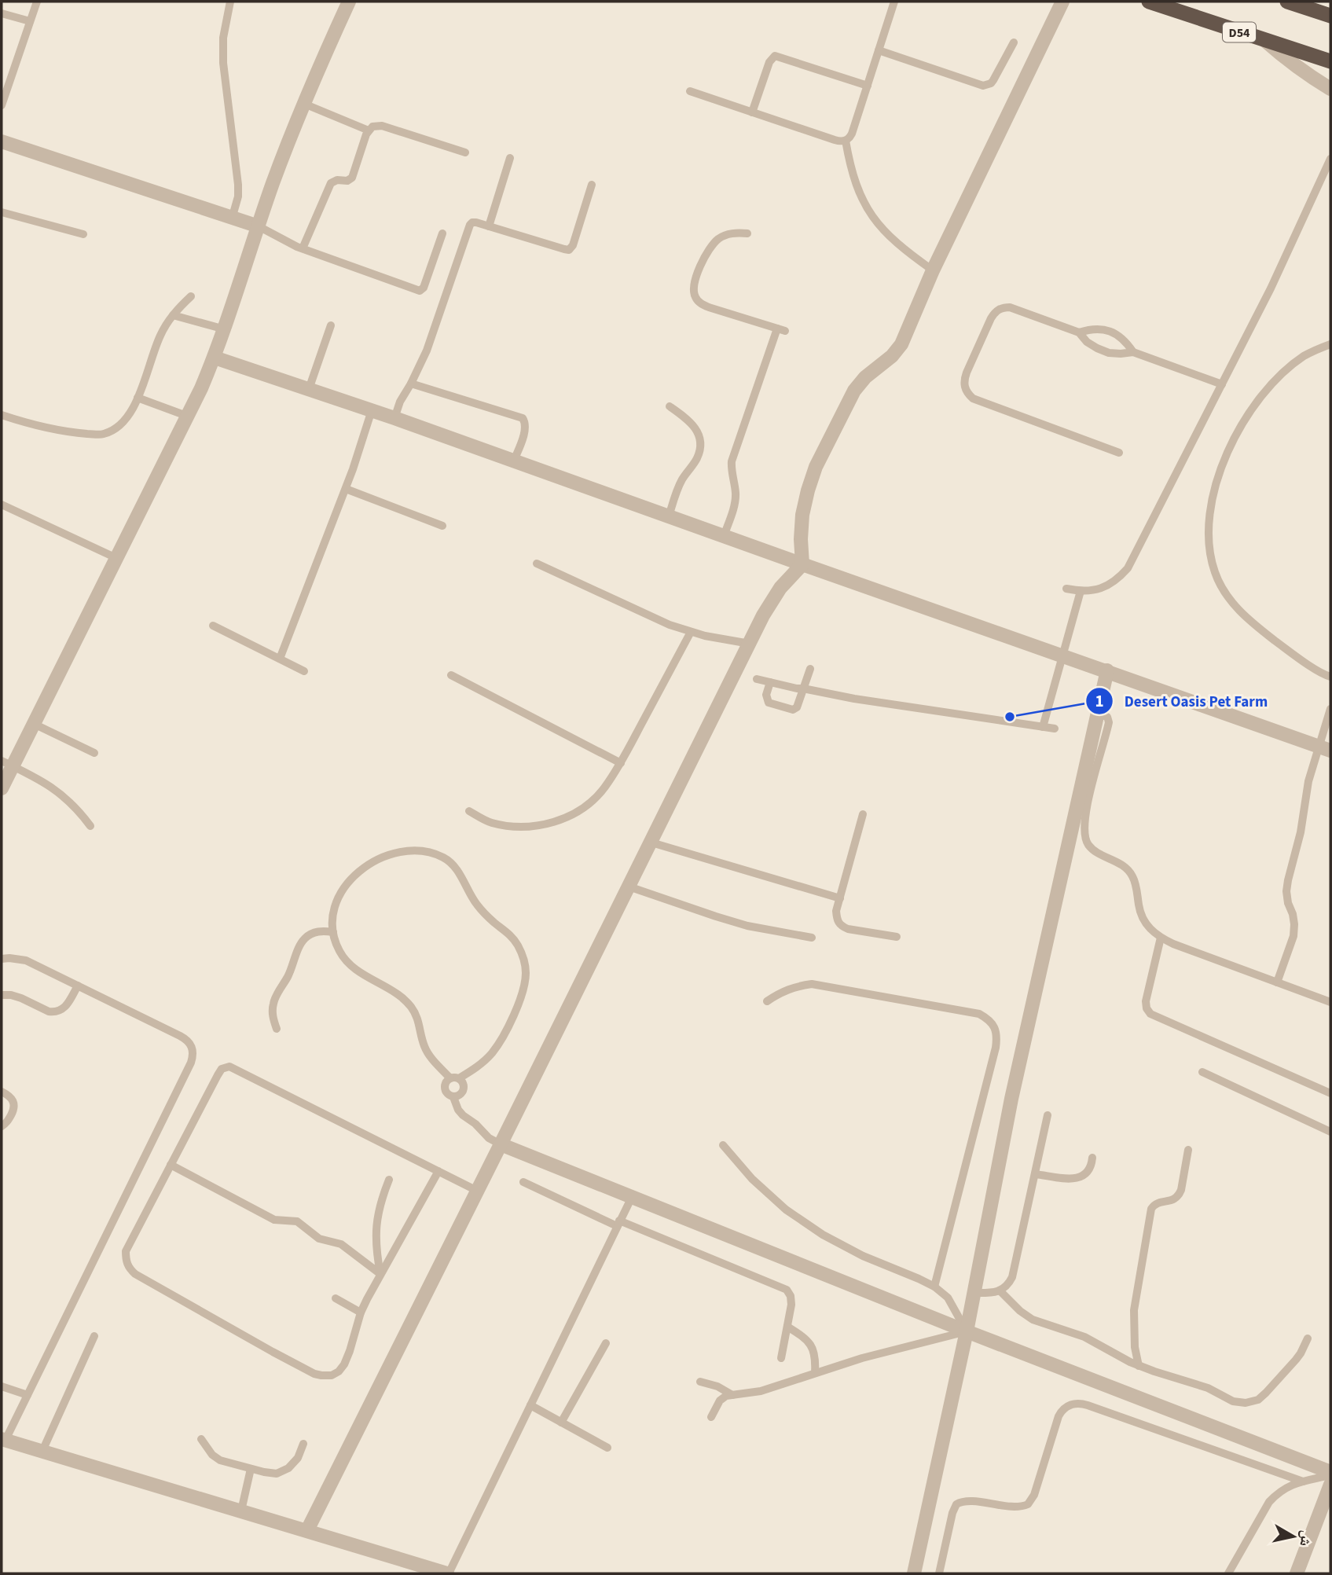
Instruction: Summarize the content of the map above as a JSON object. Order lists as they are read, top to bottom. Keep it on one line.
{"streets":{"highway":["D54"]},"places":["Desert Oasis Pet Farm"],"north":"right"}
